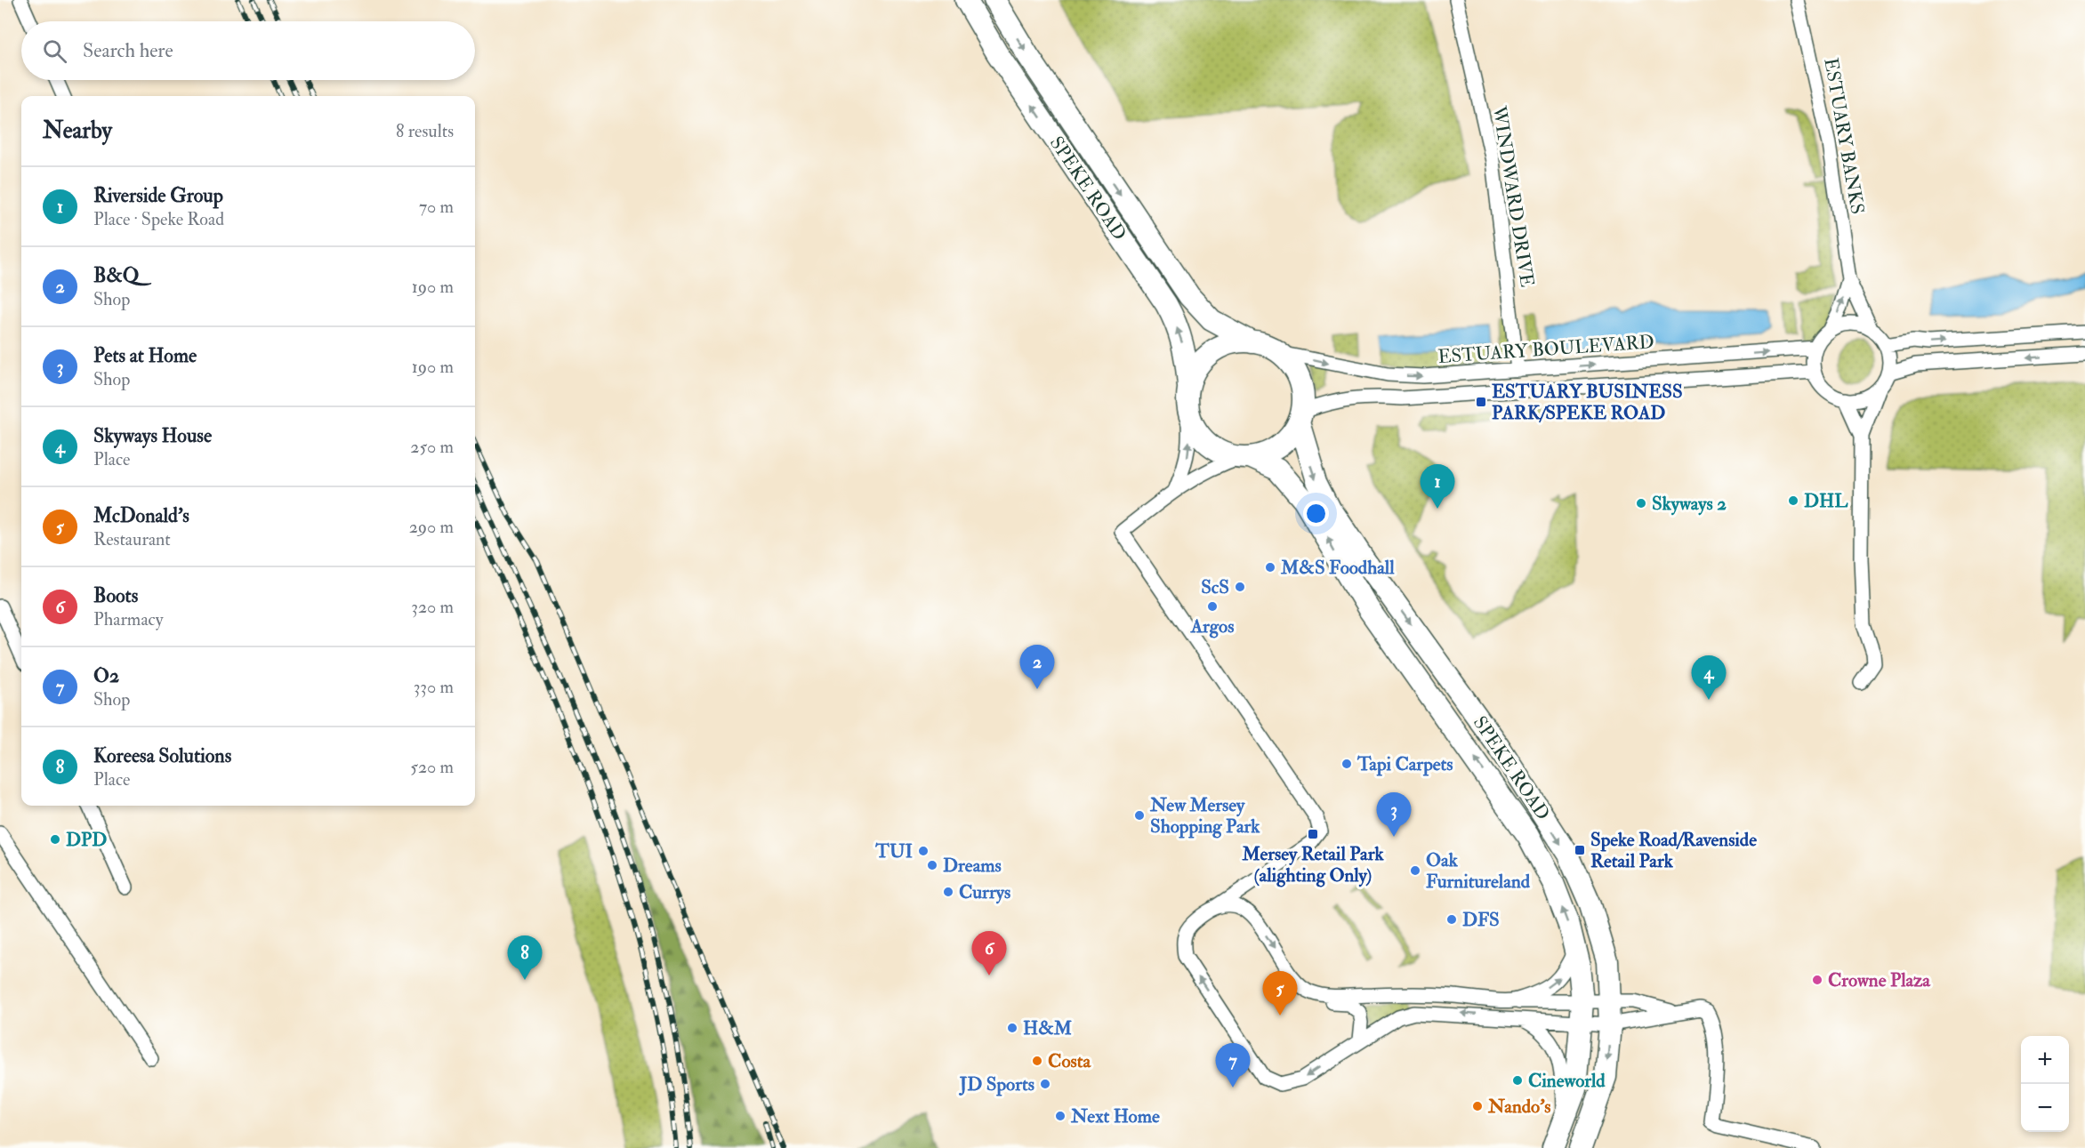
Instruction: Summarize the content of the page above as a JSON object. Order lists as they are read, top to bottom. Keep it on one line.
{"streets":{"highway":["SPEKE ROAD"],"street":["ESTUARY BANKS","WINDWARD DRIVE","ESTUARY BOULEVARD"]},"crossings":[["ESTUARY BANKS","ESTUARY BOULEVARD"],["SPEKE ROAD","ESTUARY BOULEVARD"],["WINDWARD DRIVE","ESTUARY BOULEVARD"]],"places":{"transit":["ESTUARY BUSINESS PARK/SPEKE ROAD","Mersey Retail Park (alighting Only)","Speke Road/Ravenside Retail Park"],"other":["DHL","Skyways 2","M&S Foodhall","ScS","Argos","Tapi Carpets","New Mersey Shopping Park","DPD","TUI","Dreams","Oak Furnitureland","Currys","DFS","Crowne Plaza","H&M","Costa","Cineworld","JD Sports","Nando's","Next Home"]},"page":{"search":"Search here","heading":["Nearby","8 results"],"list":[{"mark":"1","name":"Riverside Group","note":"Place · Speke Road","value":"70 m"},{"mark":"2","name":"B&Q","note":"Shop","value":"190 m"},{"mark":"3","name":"Pets at Home","note":"Shop","value":"190 m"},{"mark":"4","name":"Skyways House","note":"Place","value":"250 m"},{"mark":"5","name":"McDonald's","note":"Restaurant","value":"290 m"},{"mark":"6","name":"Boots","note":"Pharmacy","value":"320 m"},{"mark":"7","name":"O2","note":"Shop","value":"330 m"},{"mark":"8","name":"Koreesa Solutions","note":"Place","value":"520 m"}],"pins":["1","2","4","3","6","8","5","7"],"map_buttons":["+","−"]}}
